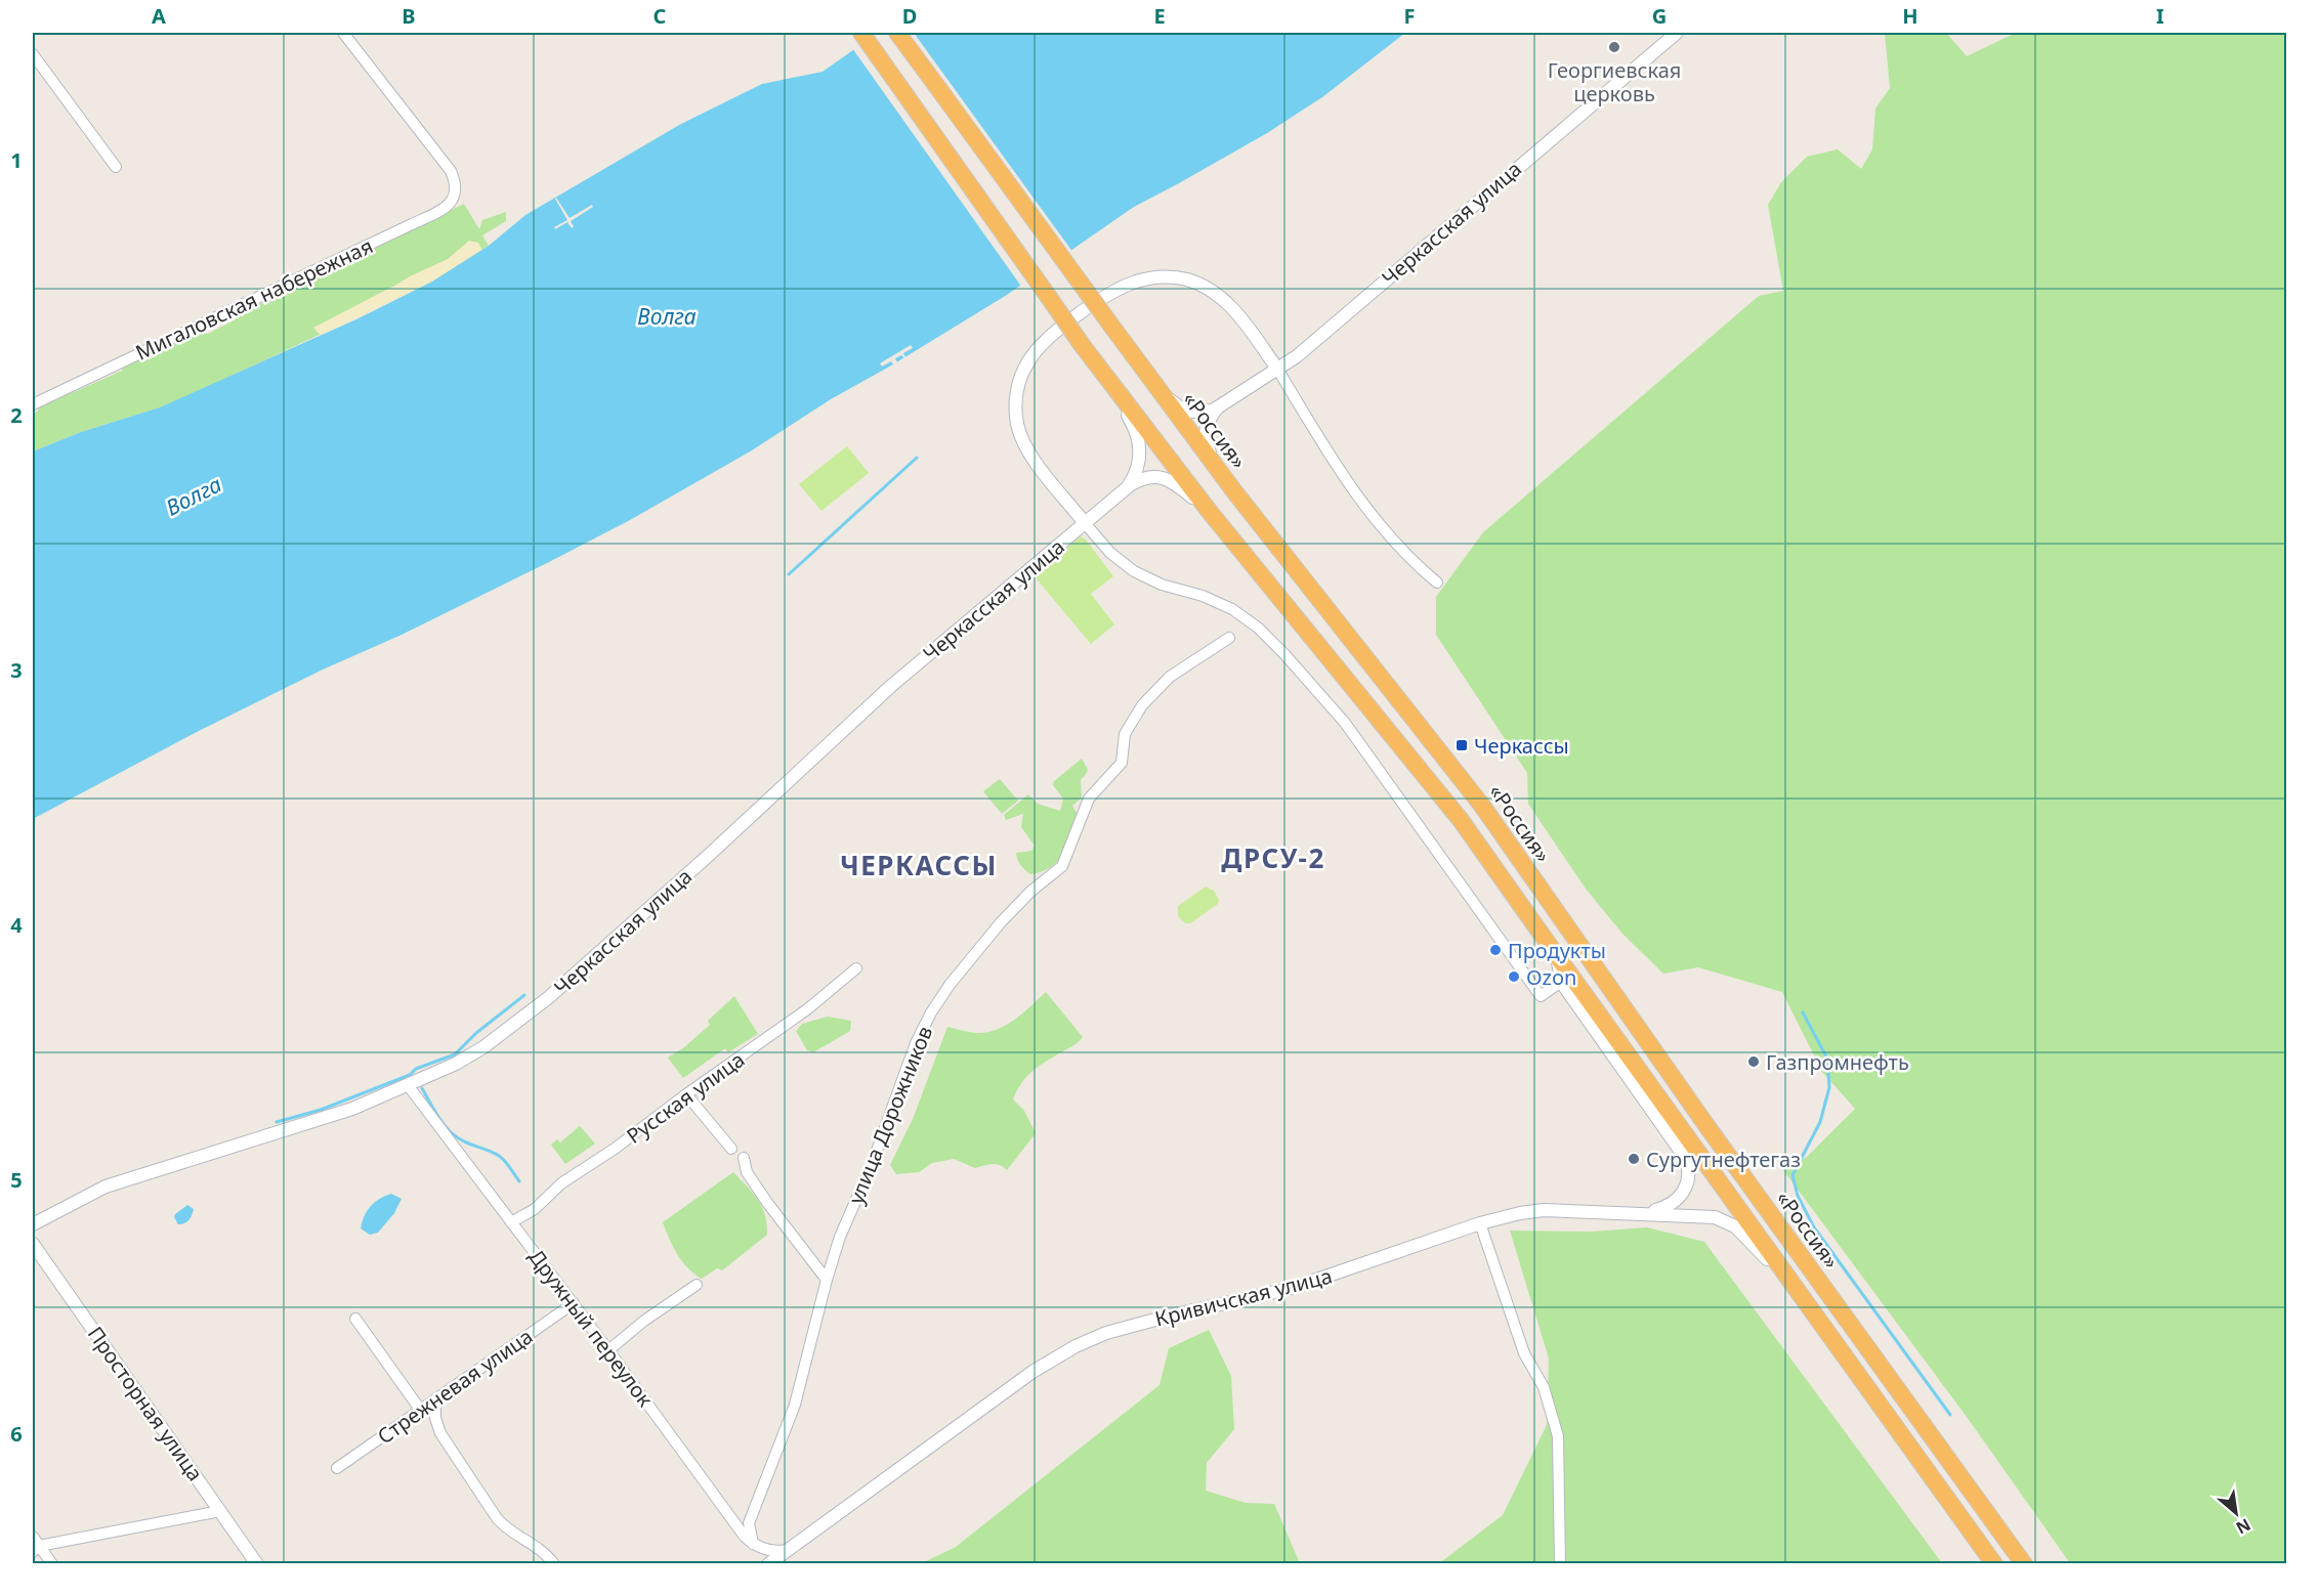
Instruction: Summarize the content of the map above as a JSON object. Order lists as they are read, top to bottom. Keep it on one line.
{"streets":{"highway":["«Россия»"],"street":["Черкасская улица","Мигаловская набережная","Русская улица","улица Дорожников","Кривичская улица","Дружный переулок","Стрежневая улица","Просторная улица"]},"crossings":[["Черкасская улица","«Россия»"],["Черкасская улица","Дружный переулок"],["Русская улица","Дружный переулок"],["улица Дорожников","Дружный переулок"],["Дружный переулок","Стрежневая улица"]],"districts":["ДРСУ-2","ЧЕРКАССЫ"],"water":["Волга"],"places":{"other":["Георгиевская церковь","Продукты","Ozon","Газпромнефть","Сургутнефтегаз"],"transit":["Черкассы"]},"north":"bottom right","grid":{"columns":["A","B","C","D","E","F","G","H","I"],"rows":["1","2","3","4","5","6"]}}
